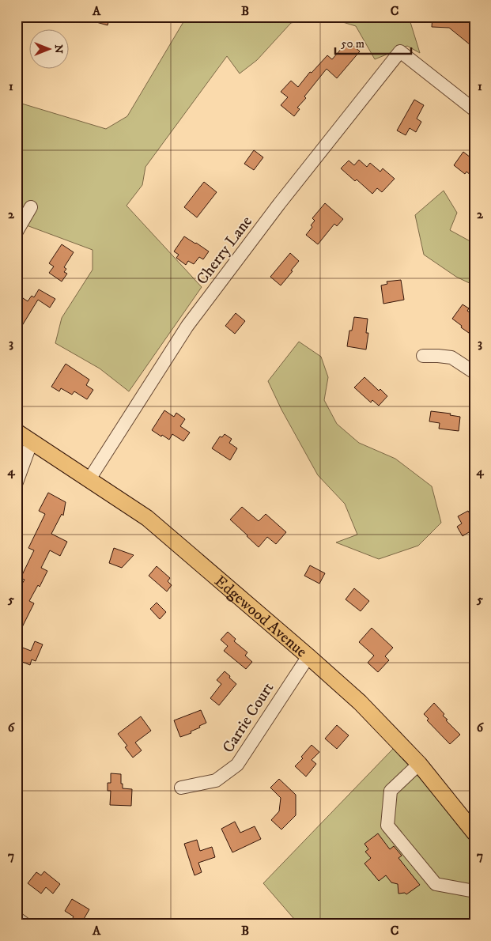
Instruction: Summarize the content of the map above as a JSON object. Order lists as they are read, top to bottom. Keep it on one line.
{"streets":{"main road":["Edgewood Avenue"],"street":["Cherry Lane","Carrie Court"]},"crossings":[["Cherry Lane","Edgewood Avenue"],["Edgewood Avenue","Carrie Court"]],"scale_bar":"50 m","north":"right","grid":{"columns":["A","B","C"],"rows":["1","2","3","4","5","6","7"]}}
